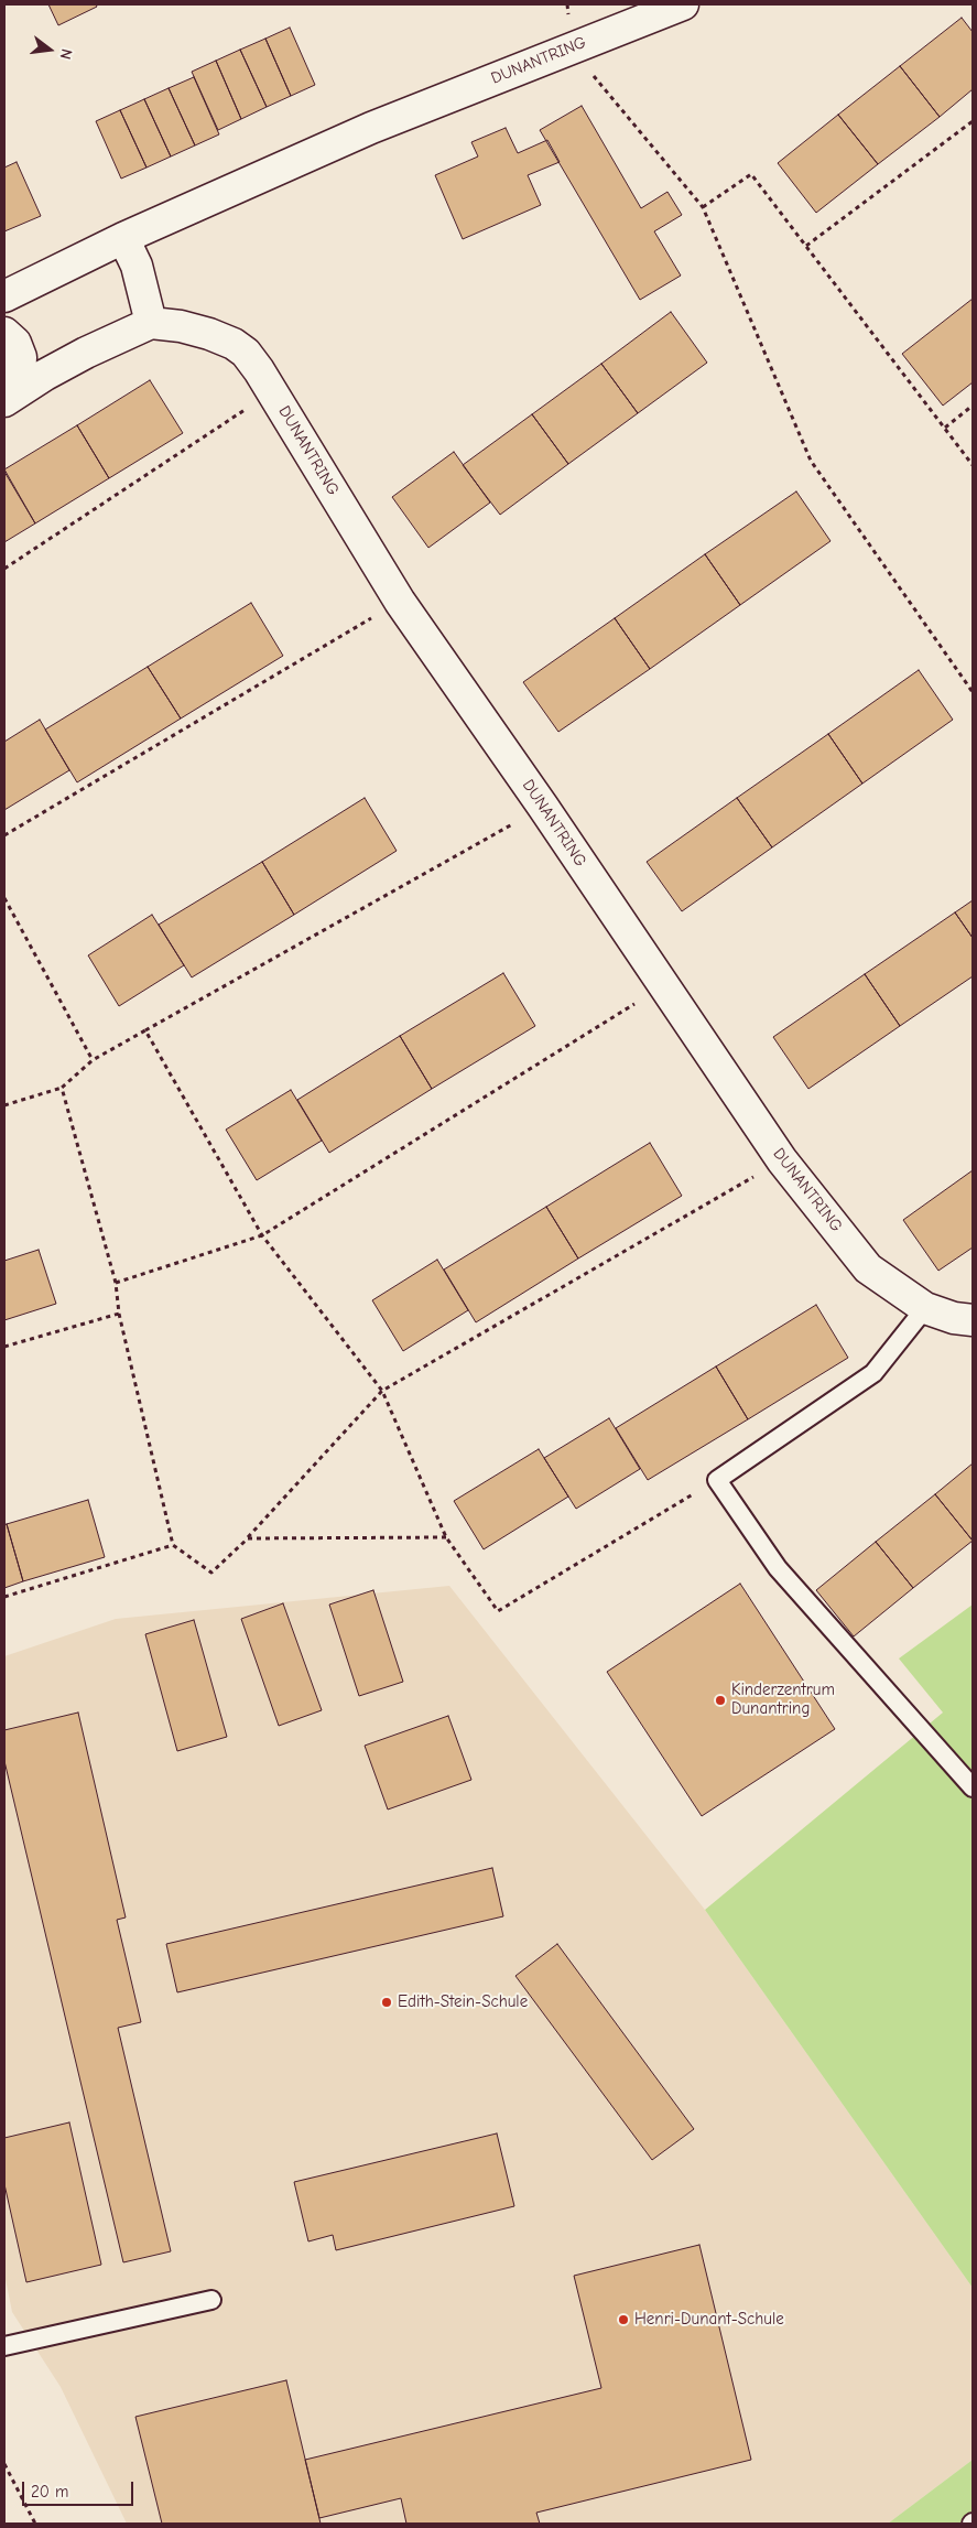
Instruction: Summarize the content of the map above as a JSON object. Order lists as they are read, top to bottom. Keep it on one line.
{"streets":{"street":["DUNANTRING"]},"places":["Kinderzentrum Dunantring","Edith-Stein-Schule","Henri-Dunant-Schule"],"scale_bar":"20 m","north":"right"}
